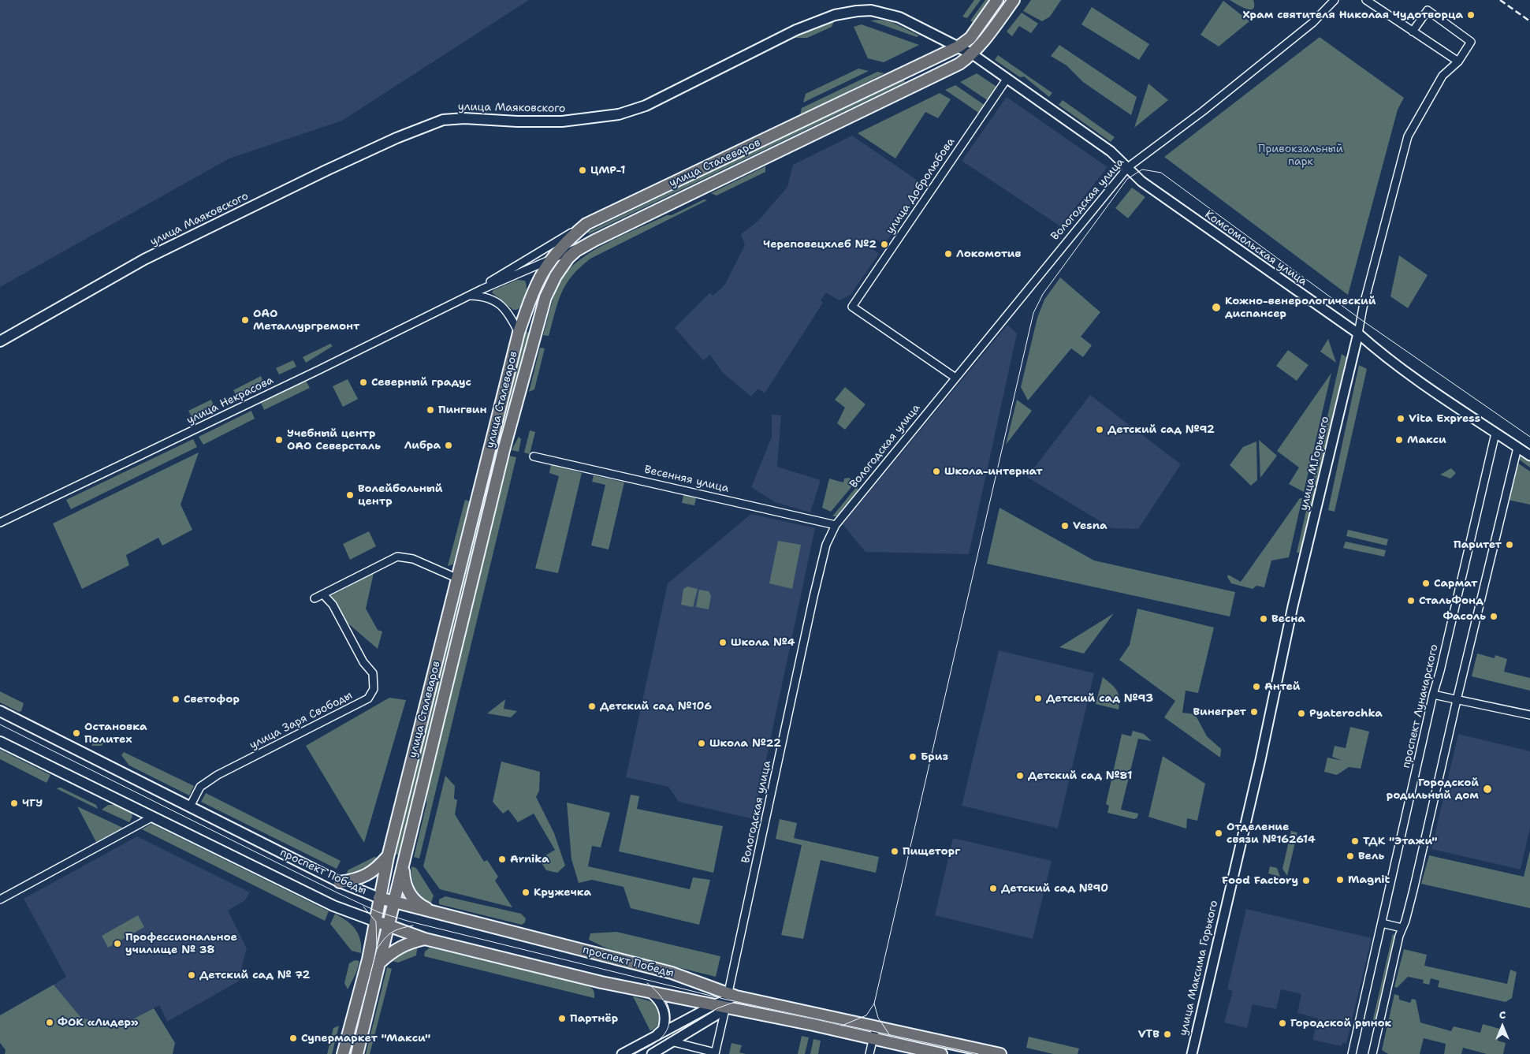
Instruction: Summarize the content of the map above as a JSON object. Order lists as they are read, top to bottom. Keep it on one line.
{"streets":{"main road":["улица Маяковского","улица Сталеваров","проспект Победы"],"street":["улица Добролюбова","Вологодская улица","Комсомольская улица","улица Некрасова","улица М.Горького","Весенняя улица","проспект Луначарского","улица Заря Свободы","улица Максима Горького"]},"crossings":[["улица Маяковского","улица Сталеваров"],["улица Маяковского","Комсомольская улица"],["улица Сталеваров","Комсомольская улица"],["улица Сталеваров","проспект Победы"],["улица Добролюбова","Вологодская улица"],["улица Добролюбова","Комсомольская улица"],["Вологодская улица","Комсомольская улица"],["Вологодская улица","Весенняя улица"],["Вологодская улица","проспект Победы"],["Комсомольская улица","улица М.Горького"],["Комсомольская улица","проспект Луначарского"],["улица М.Горького","улица Максима Горького"],["улица Заря Свободы","проспект Победы"]],"parks":["Привокзальный парк"],"places":["Храм святителя Николая Чудотворца","ЦМР-1","Череповецхлеб №2","Локомотив","Кожно-венерологический диспансер","OAO Металлургремонт","Северный градус","Пингвин","Vita Express","Детский сад №92","Учебный центр ОАО Северсталь","Макси","Либра","Школа-интернат","Волейбольный центр","Vesna","Паритет","Сармат","СтальФонд","Фасоль","Весна","Школа №4","Антей","Детский сад №93","Светофор","Детский сад №106","Винегрет","Pyaterochka","Остановка Политех","Школа №22","Бриз","Детский сад №81","Городской родильный дом","ЧГУ","Отделение связи №162614","ТДК \"Этажи\"","Пищеторг","Вель","Arnika","Magnit","Food Factory","Детский сад №90","Кружечка","Профессиональное училище № 38","Детский сад № 72","Партнёр","ФОК «Лидер»","Городской рынок","VTB","Супермаркет \"Макси\""],"north":"top"}
